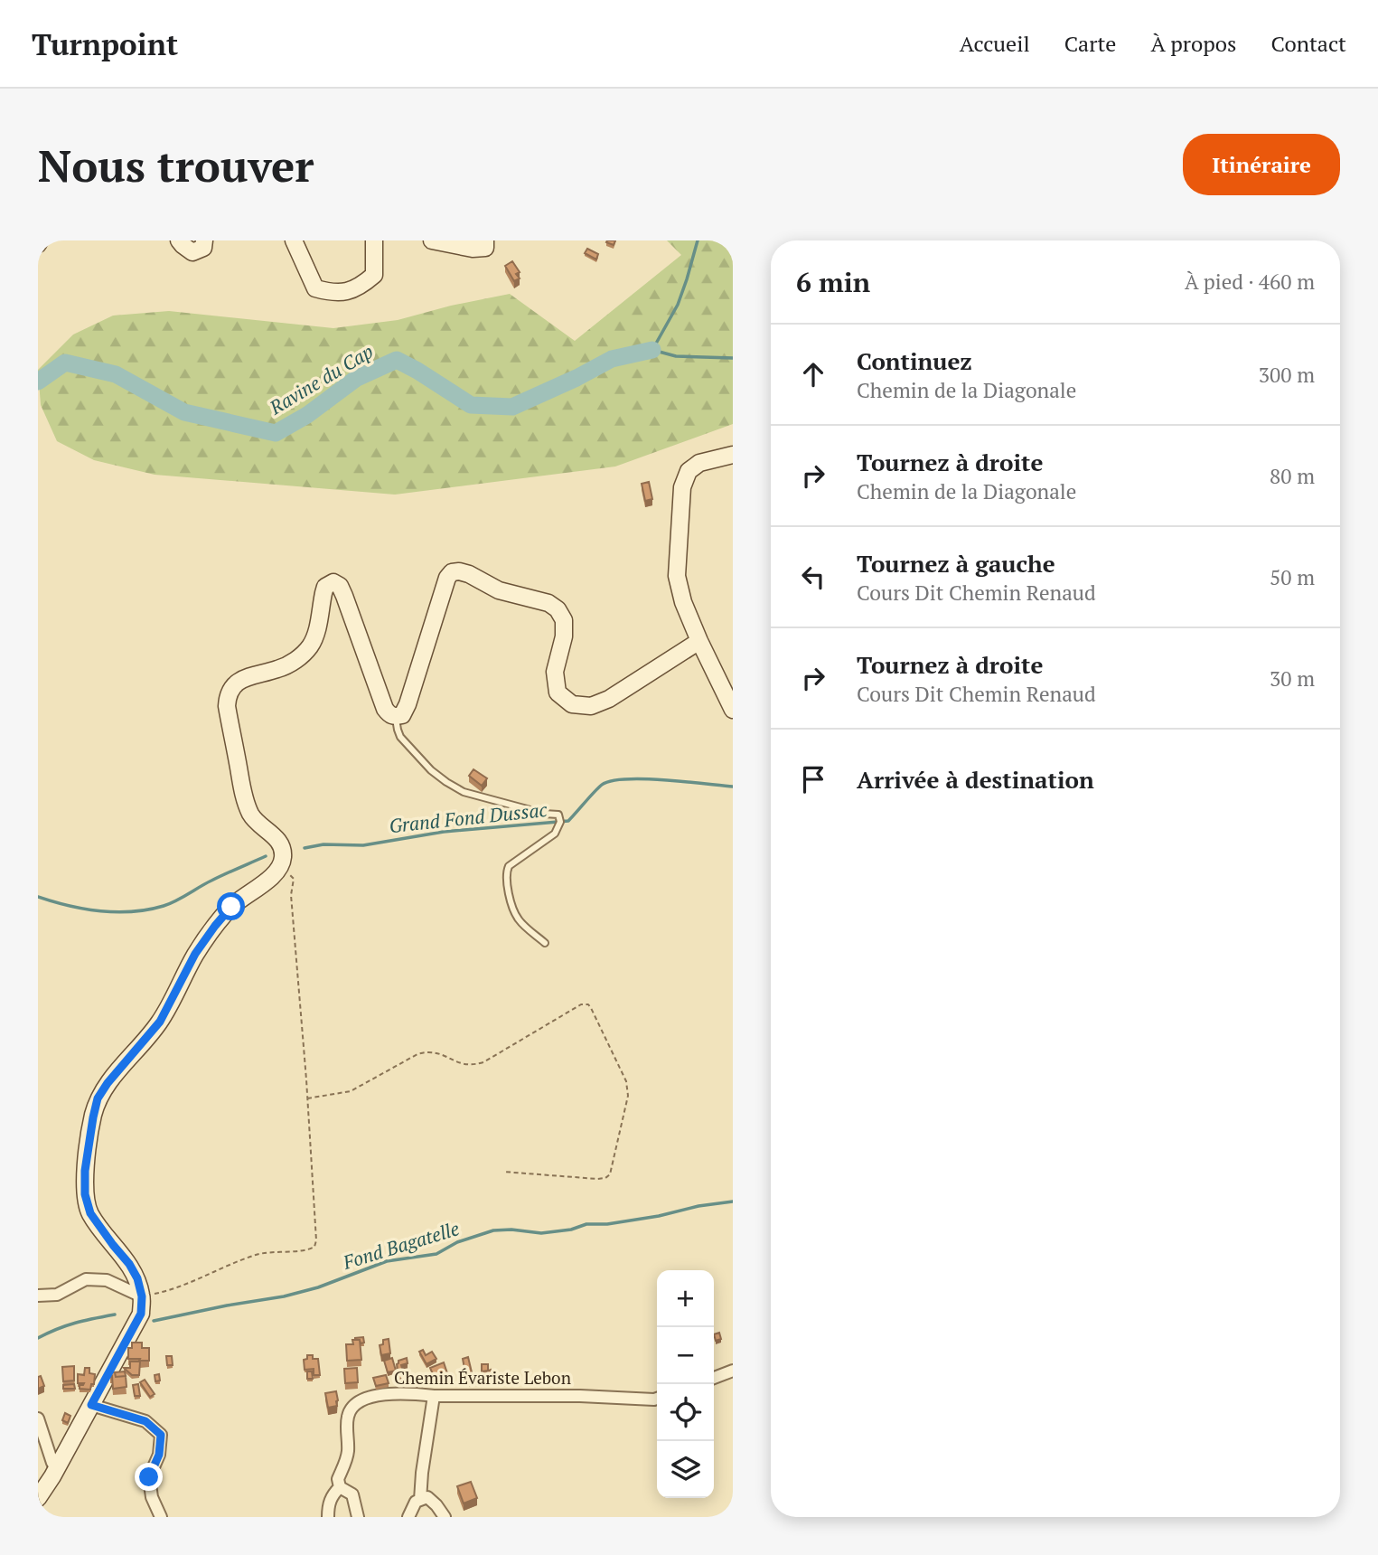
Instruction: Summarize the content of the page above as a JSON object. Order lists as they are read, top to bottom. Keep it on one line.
{"streets":{"street":["Chemin Évariste Lebon"]},"water":["Ravine du Cap","Grand Fond Dussac","Fond Bagatelle"],"page":{"header":"Turnpoint","nav":["Accueil","Carte","À propos","Contact"],"buttons":"Itinéraire","title":"Nous trouver","heading":["6 min","À pied · 460 m"],"list":[["Continuez","Chemin de la Diagonale","300 m"],["Tournez à droite","Chemin de la Diagonale","80 m"],["Tournez à gauche","Cours Dit Chemin Renaud","50 m"],["Tournez à droite","Cours Dit Chemin Renaud","30 m"],"Arrivée à destination"],"map_buttons":["+","−"]}}
